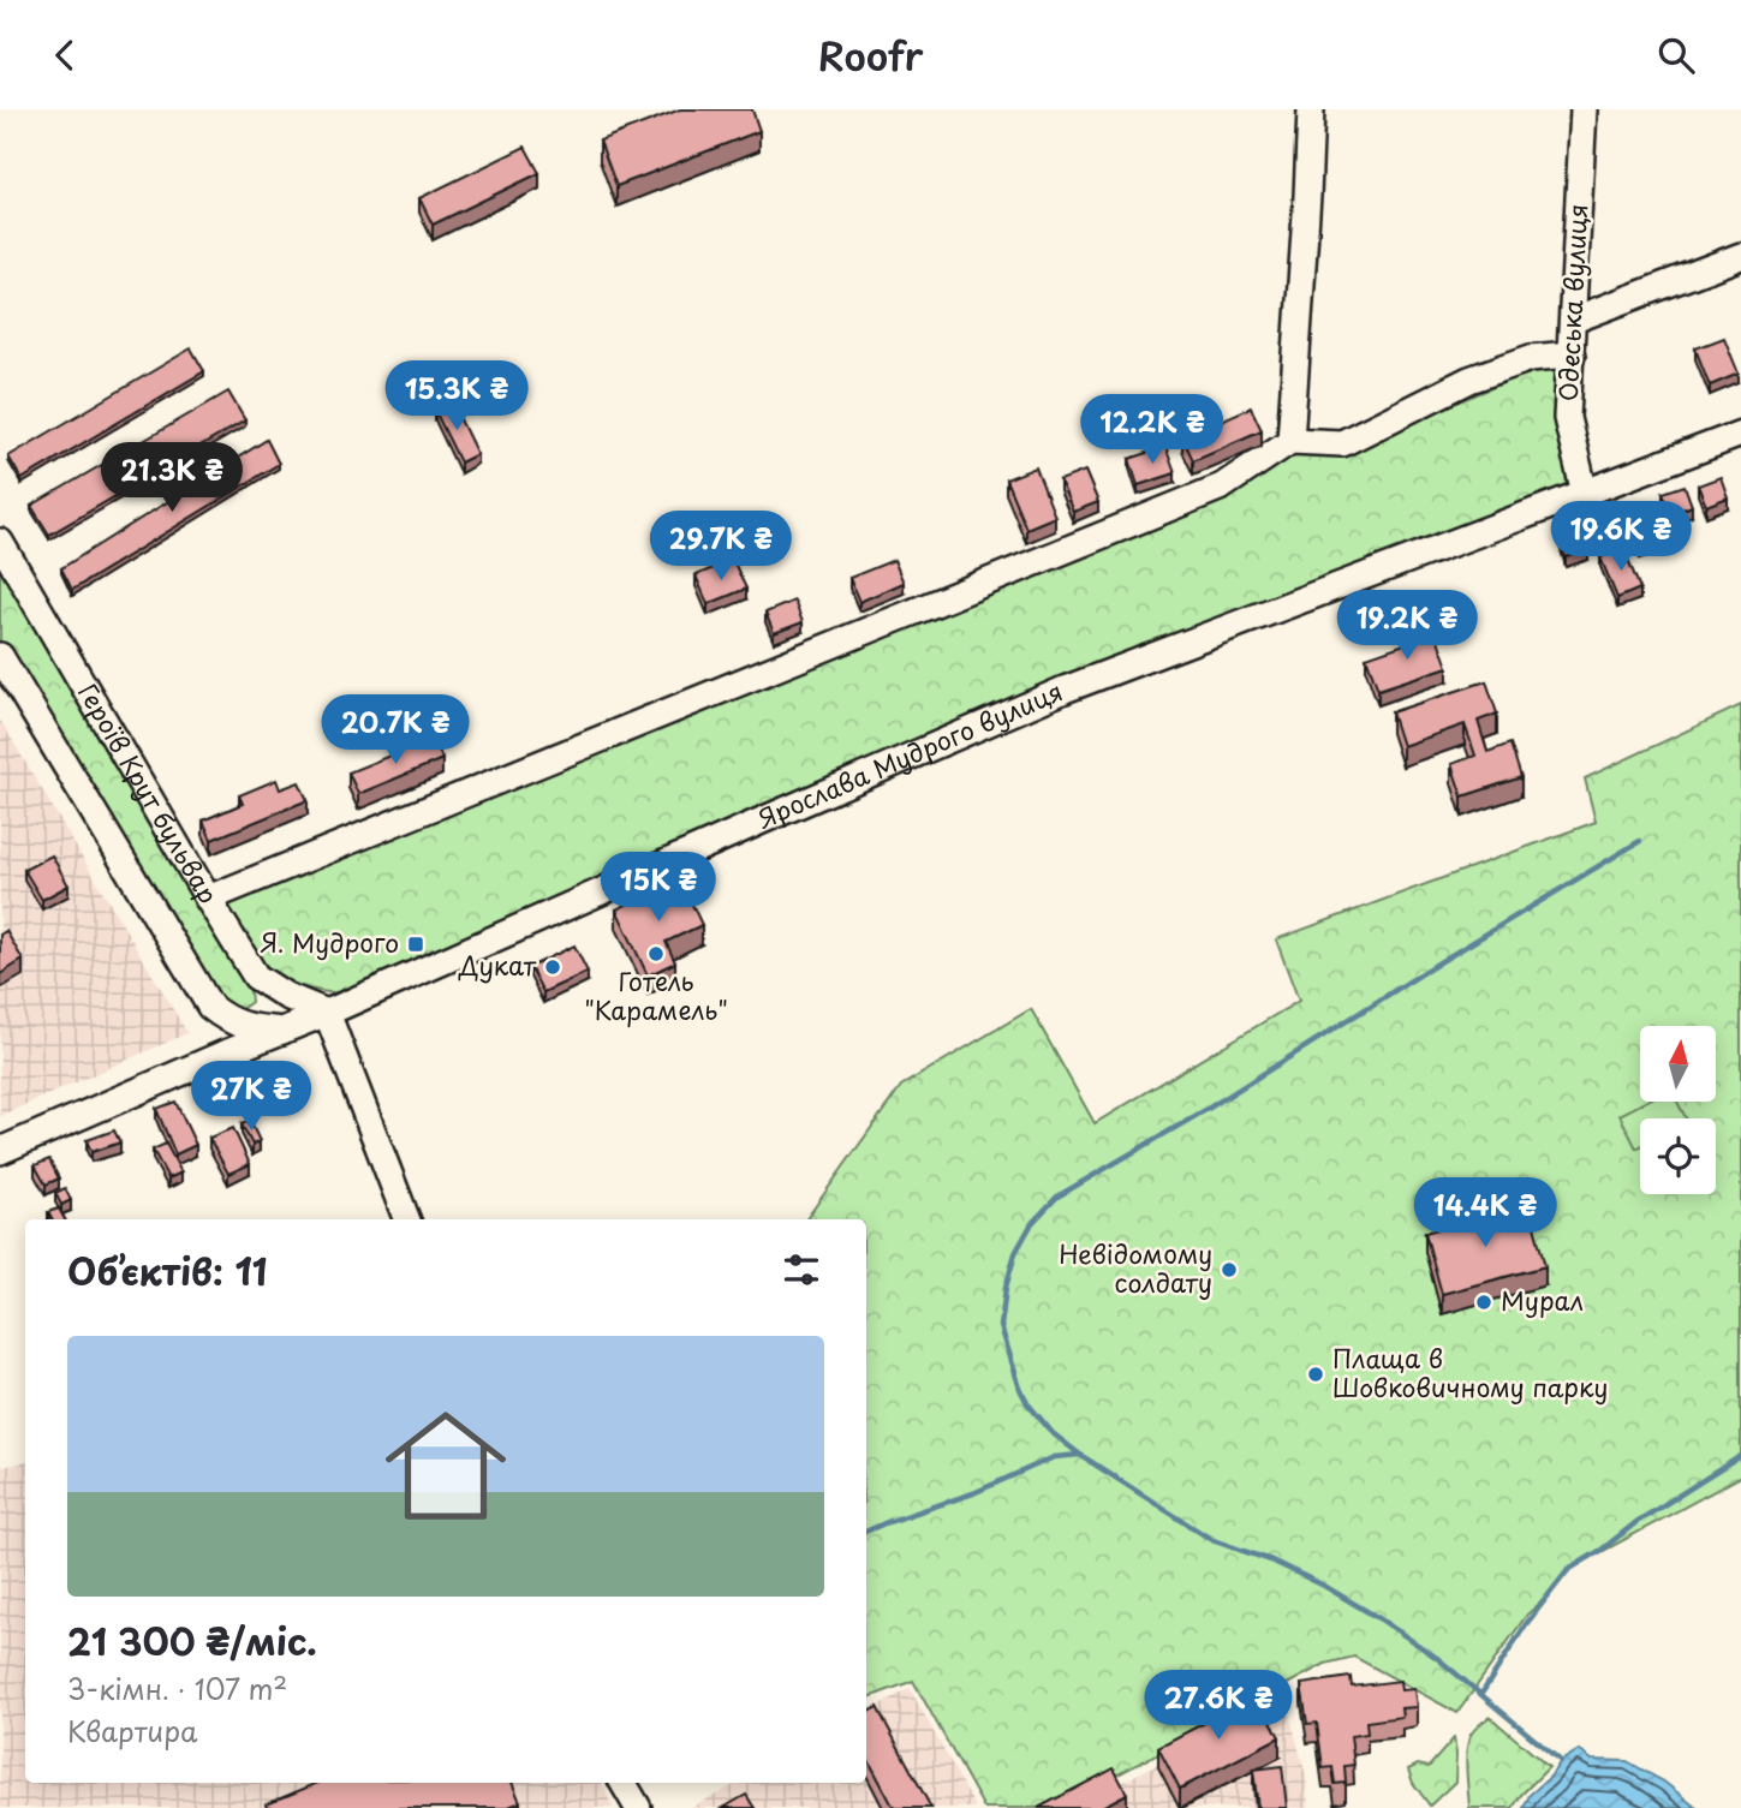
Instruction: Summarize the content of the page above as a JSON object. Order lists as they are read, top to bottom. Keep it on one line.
{"streets":{"street":["Одеська вулиця","Ярослава Мудрого вулиця","Героїв Крут бульвар"]},"crossings":[["Одеська вулиця","Ярослава Мудрого вулиця"],["Ярослава Мудрого вулиця","Героїв Крут бульвар"]],"places":{"transit":["Я. Мудрого"],"other":["Готель \"Карамель\"","Дукат","Невідомому солдату","Мурал","Плаща в Шовковичному парку"]},"north":"top","page":{"header":"Roofr","price":["15.3K ₴","12.2K ₴","21.3K ₴","19.6K ₴","29.7K ₴","19.2K ₴","20.7K ₴","15K ₴","27K ₴","14.4K ₴","27.6K ₴"],"heading":"Об’єктів: 11","list":[{"name":"21 300 ₴/міс.","note":"3-кімн. · 107 m² · Квартира"}]}}
